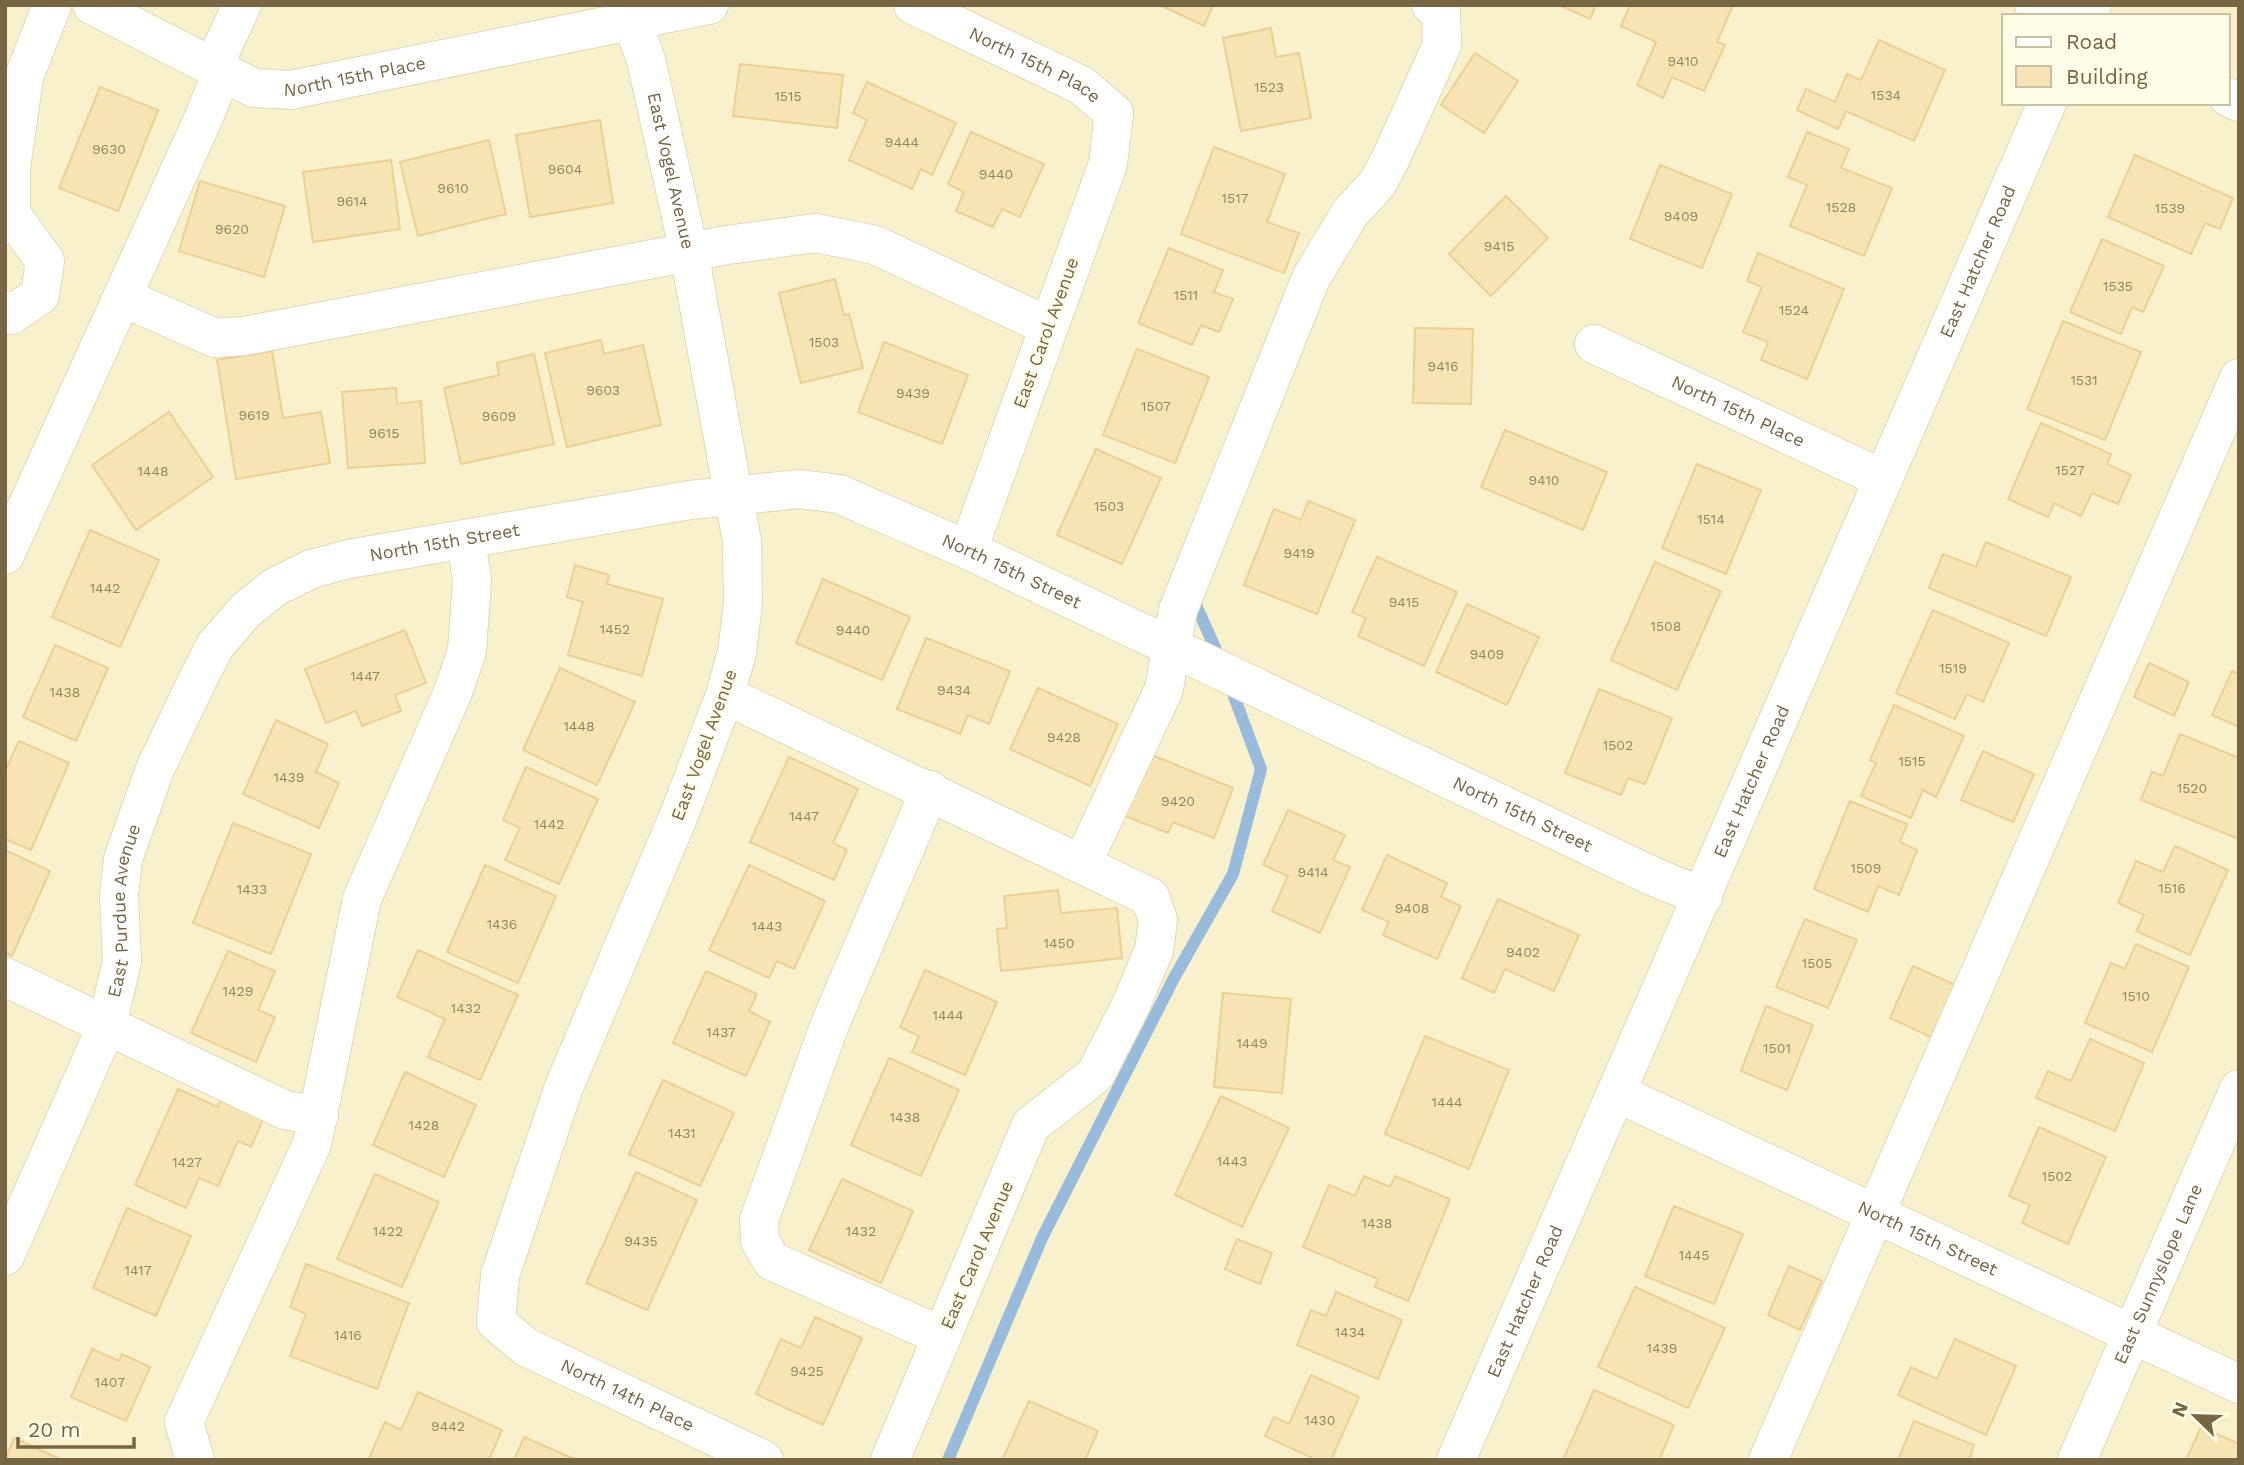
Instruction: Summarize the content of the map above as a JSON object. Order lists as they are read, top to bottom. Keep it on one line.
{"streets":{"street":["North 15th Place","East Vogel Avenue","East Hatcher Road","East Carol Avenue","North 15th Street","East Purdue Avenue","East Sunnyslope Lane","North 14th Place"]},"crossings":[["North 15th Place","East Vogel Avenue"],["North 15th Place","East Hatcher Road"],["North 15th Place","East Carol Avenue"],["East Vogel Avenue","North 15th Street"],["East Vogel Avenue","North 14th Place"],["East Hatcher Road","North 15th Street"],["East Carol Avenue","North 15th Street"],["North 15th Street","East Purdue Avenue"],["North 15th Street","East Sunnyslope Lane"]],"house_numbers":["9410","1523","1534","1515","9444","9630","9604","9440","9610","1517","9614","1528","1539","9409","9620","9415","1535","1511","1524","1503","9416","1531","9603","9439","1507","9619","9609","9615","1527","1448","9410","1503","1514","9419","1442","9415","1508","1452","9440","9409","1519","1447","9434","1438","1448","9428","1502","1515","1439","1520","9420","1447","1442","1509","9414","1516","1433","9408","1436","1443","1450","9402","1505","1429","1510","1432","1444","1437","1449","1501","1444","1438","1428","1431","1443","1427","1502","1438","1422","1432","9435","1445","1417","1434","1416","1439","9425","1407","1430","9442"],"legend":["Road","Building"],"scale_bar":"20 m","north":"top left"}
